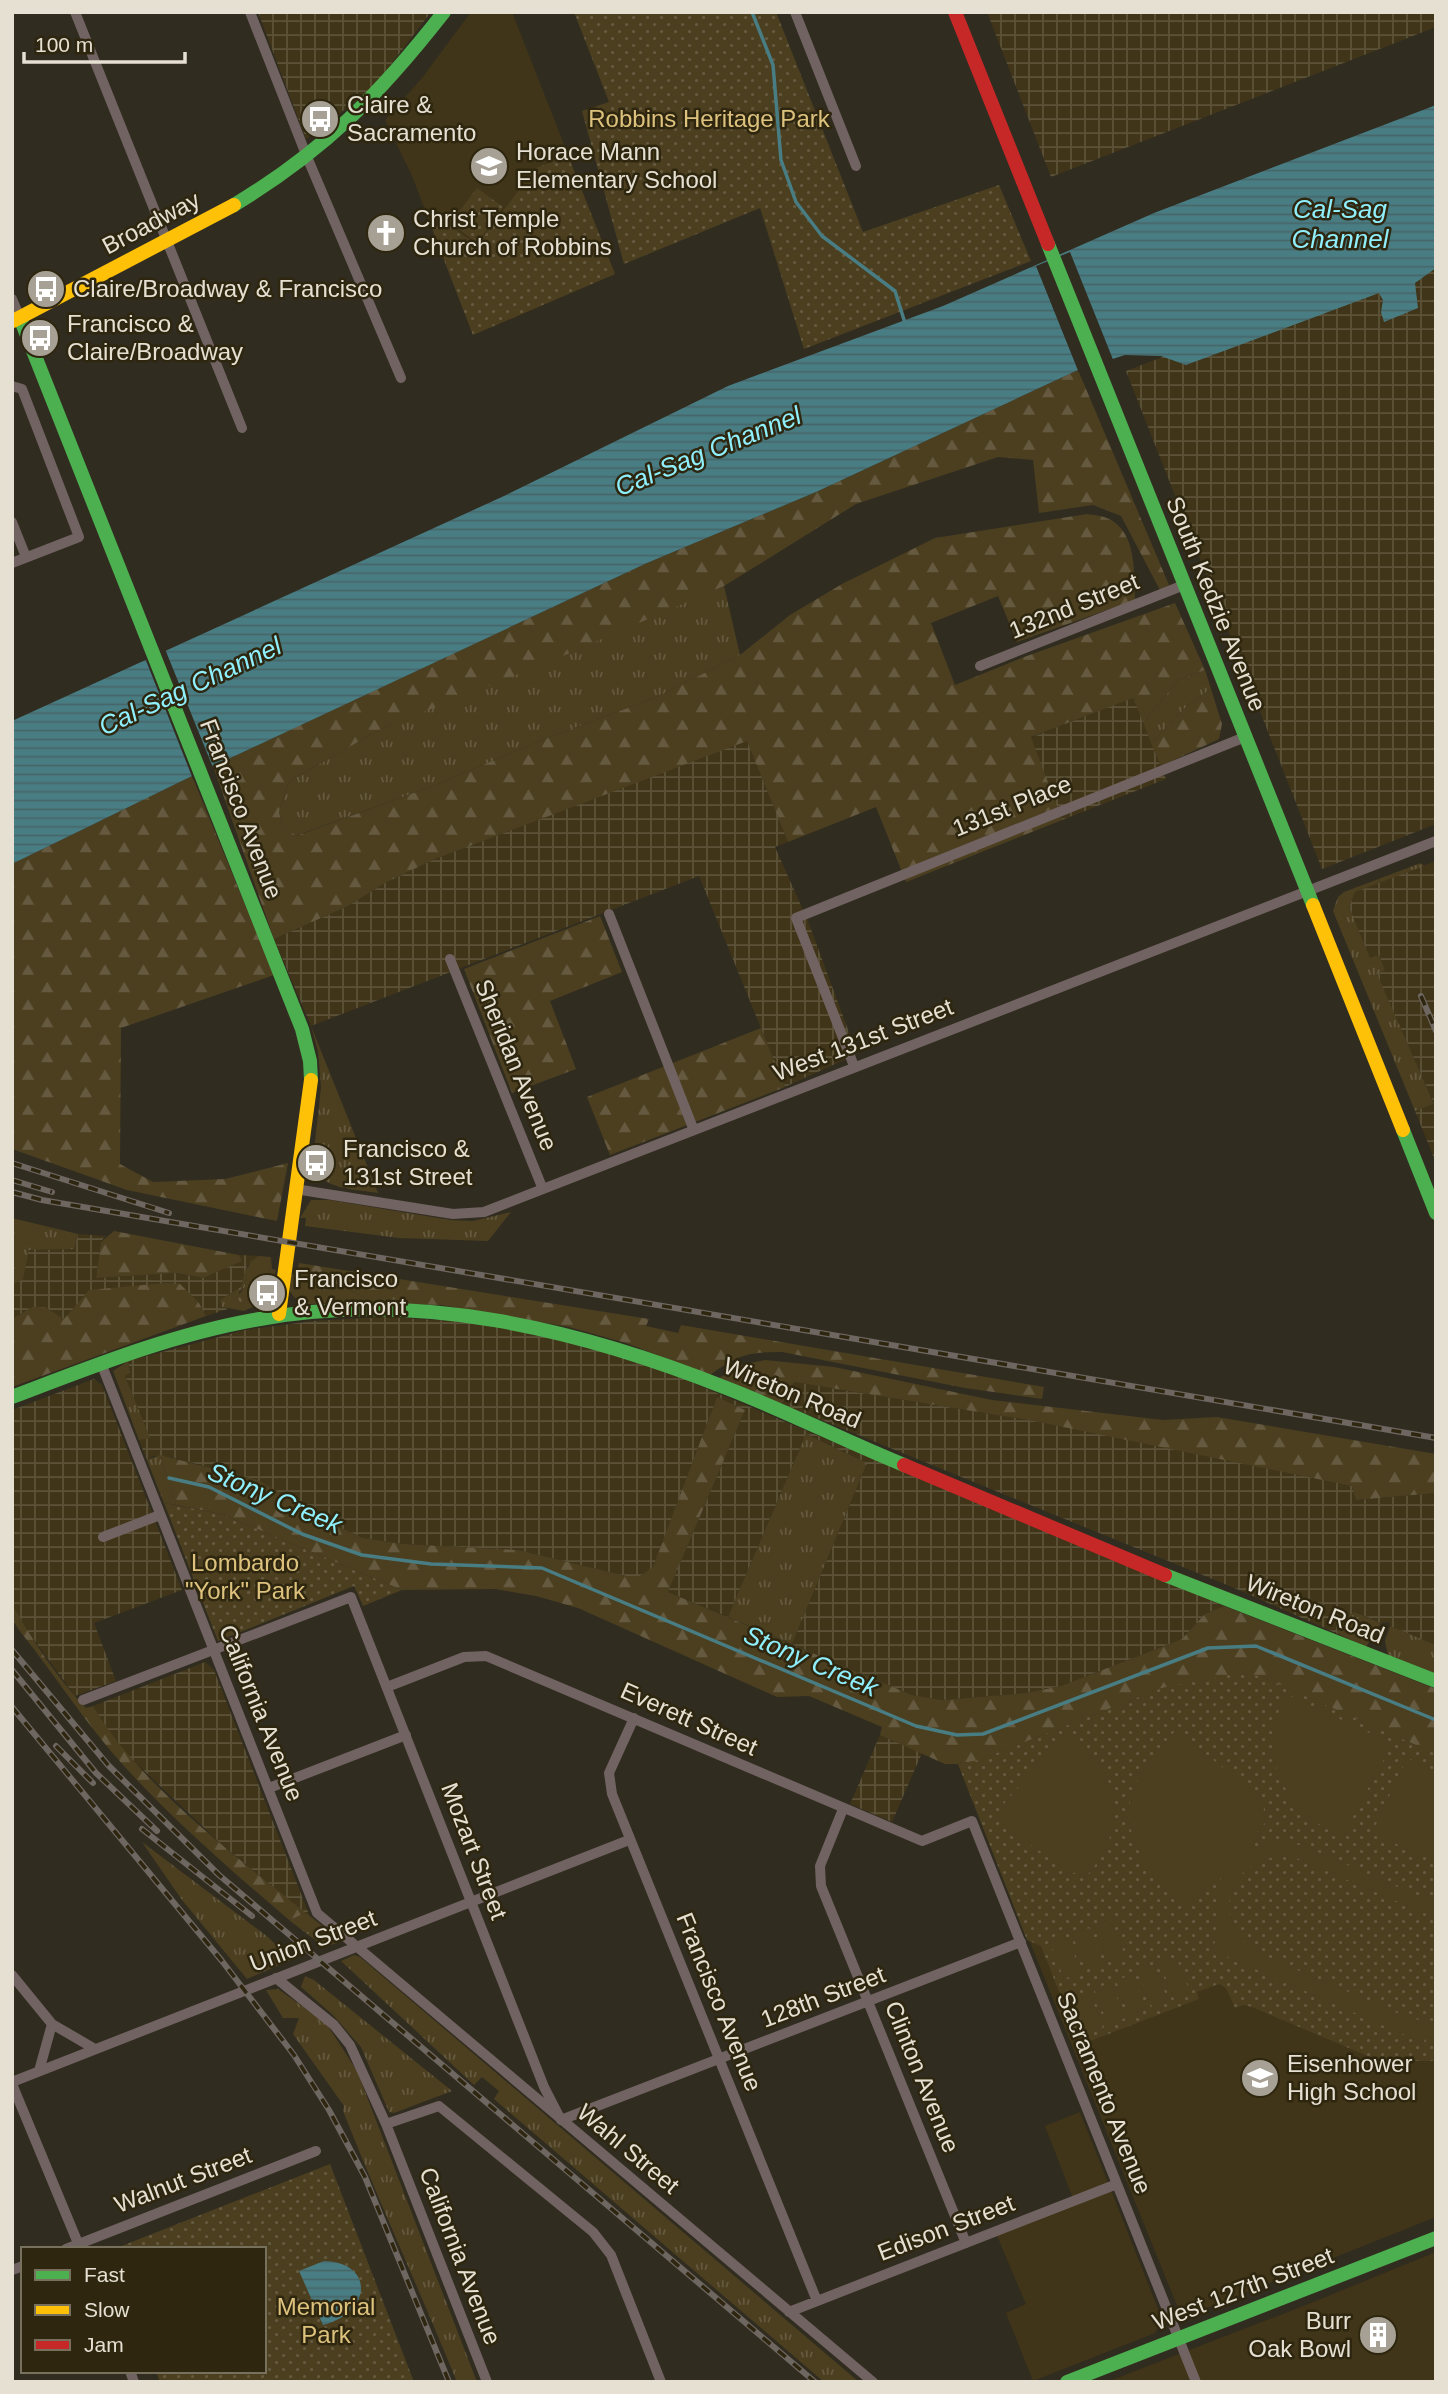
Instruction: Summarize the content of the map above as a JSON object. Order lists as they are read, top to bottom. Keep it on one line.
{"streets":{"street":["Broadway","South Kedzie Avenue","132nd Street","131st Place","Francisco Avenue","West 131st Street","Sheridan Avenue","Wireton Road","California Avenue","Everett Street","Mozart Street","Union Street","128th Street","Clinton Avenue","Sacramento Avenue","Wahl Street","Walnut Street","Edison Street","West 127th Street"]},"crossings":[["Broadway","Francisco Avenue"],["South Kedzie Avenue","132nd Street"],["South Kedzie Avenue","131st Place"],["South Kedzie Avenue","West 131st Street"],["131st Place","West 131st Street"],["Francisco Avenue","West 131st Street"],["Francisco Avenue","Wireton Road"],["Francisco Avenue","Everett Street"],["Francisco Avenue","Union Street"],["Francisco Avenue","128th Street"],["Francisco Avenue","Edison Street"],["West 131st Street","Sheridan Avenue"],["Wireton Road","California Avenue"],["California Avenue","Mozart Street"],["California Avenue","Union Street"],["California Avenue","Wahl Street"],["Everett Street","Mozart Street"],["Everett Street","Clinton Avenue"],["Everett Street","Sacramento Avenue"],["Mozart Street","Union Street"],["Mozart Street","128th Street"],["Mozart Street","Wahl Street"],["Union Street","Wahl Street"],["128th Street","Clinton Avenue"],["128th Street","Sacramento Avenue"],["128th Street","Wahl Street"],["Clinton Avenue","Edison Street"],["Sacramento Avenue","Edison Street"],["Sacramento Avenue","West 127th Street"],["Wahl Street","Edison Street"]],"water":["Cal-Sag Channel","Stony Creek"],"parks":["Robbins Heritage Park","Lombardo \"York\" Park","Memorial Park"],"places":{"bus stop":["Claire & Sacramento","Claire/Broadway & Francisco","Francisco & Claire/Broadway","Francisco & 131st Street","Francisco & Vermont"],"school or university":["Horace Mann Elementary School","Eisenhower High School"],"church":["Christ Temple Church of Robbins"],"building":["Burr Oak Bowl"]},"legend":["Fast","Slow","Jam"],"scale_bar":"100 m"}
